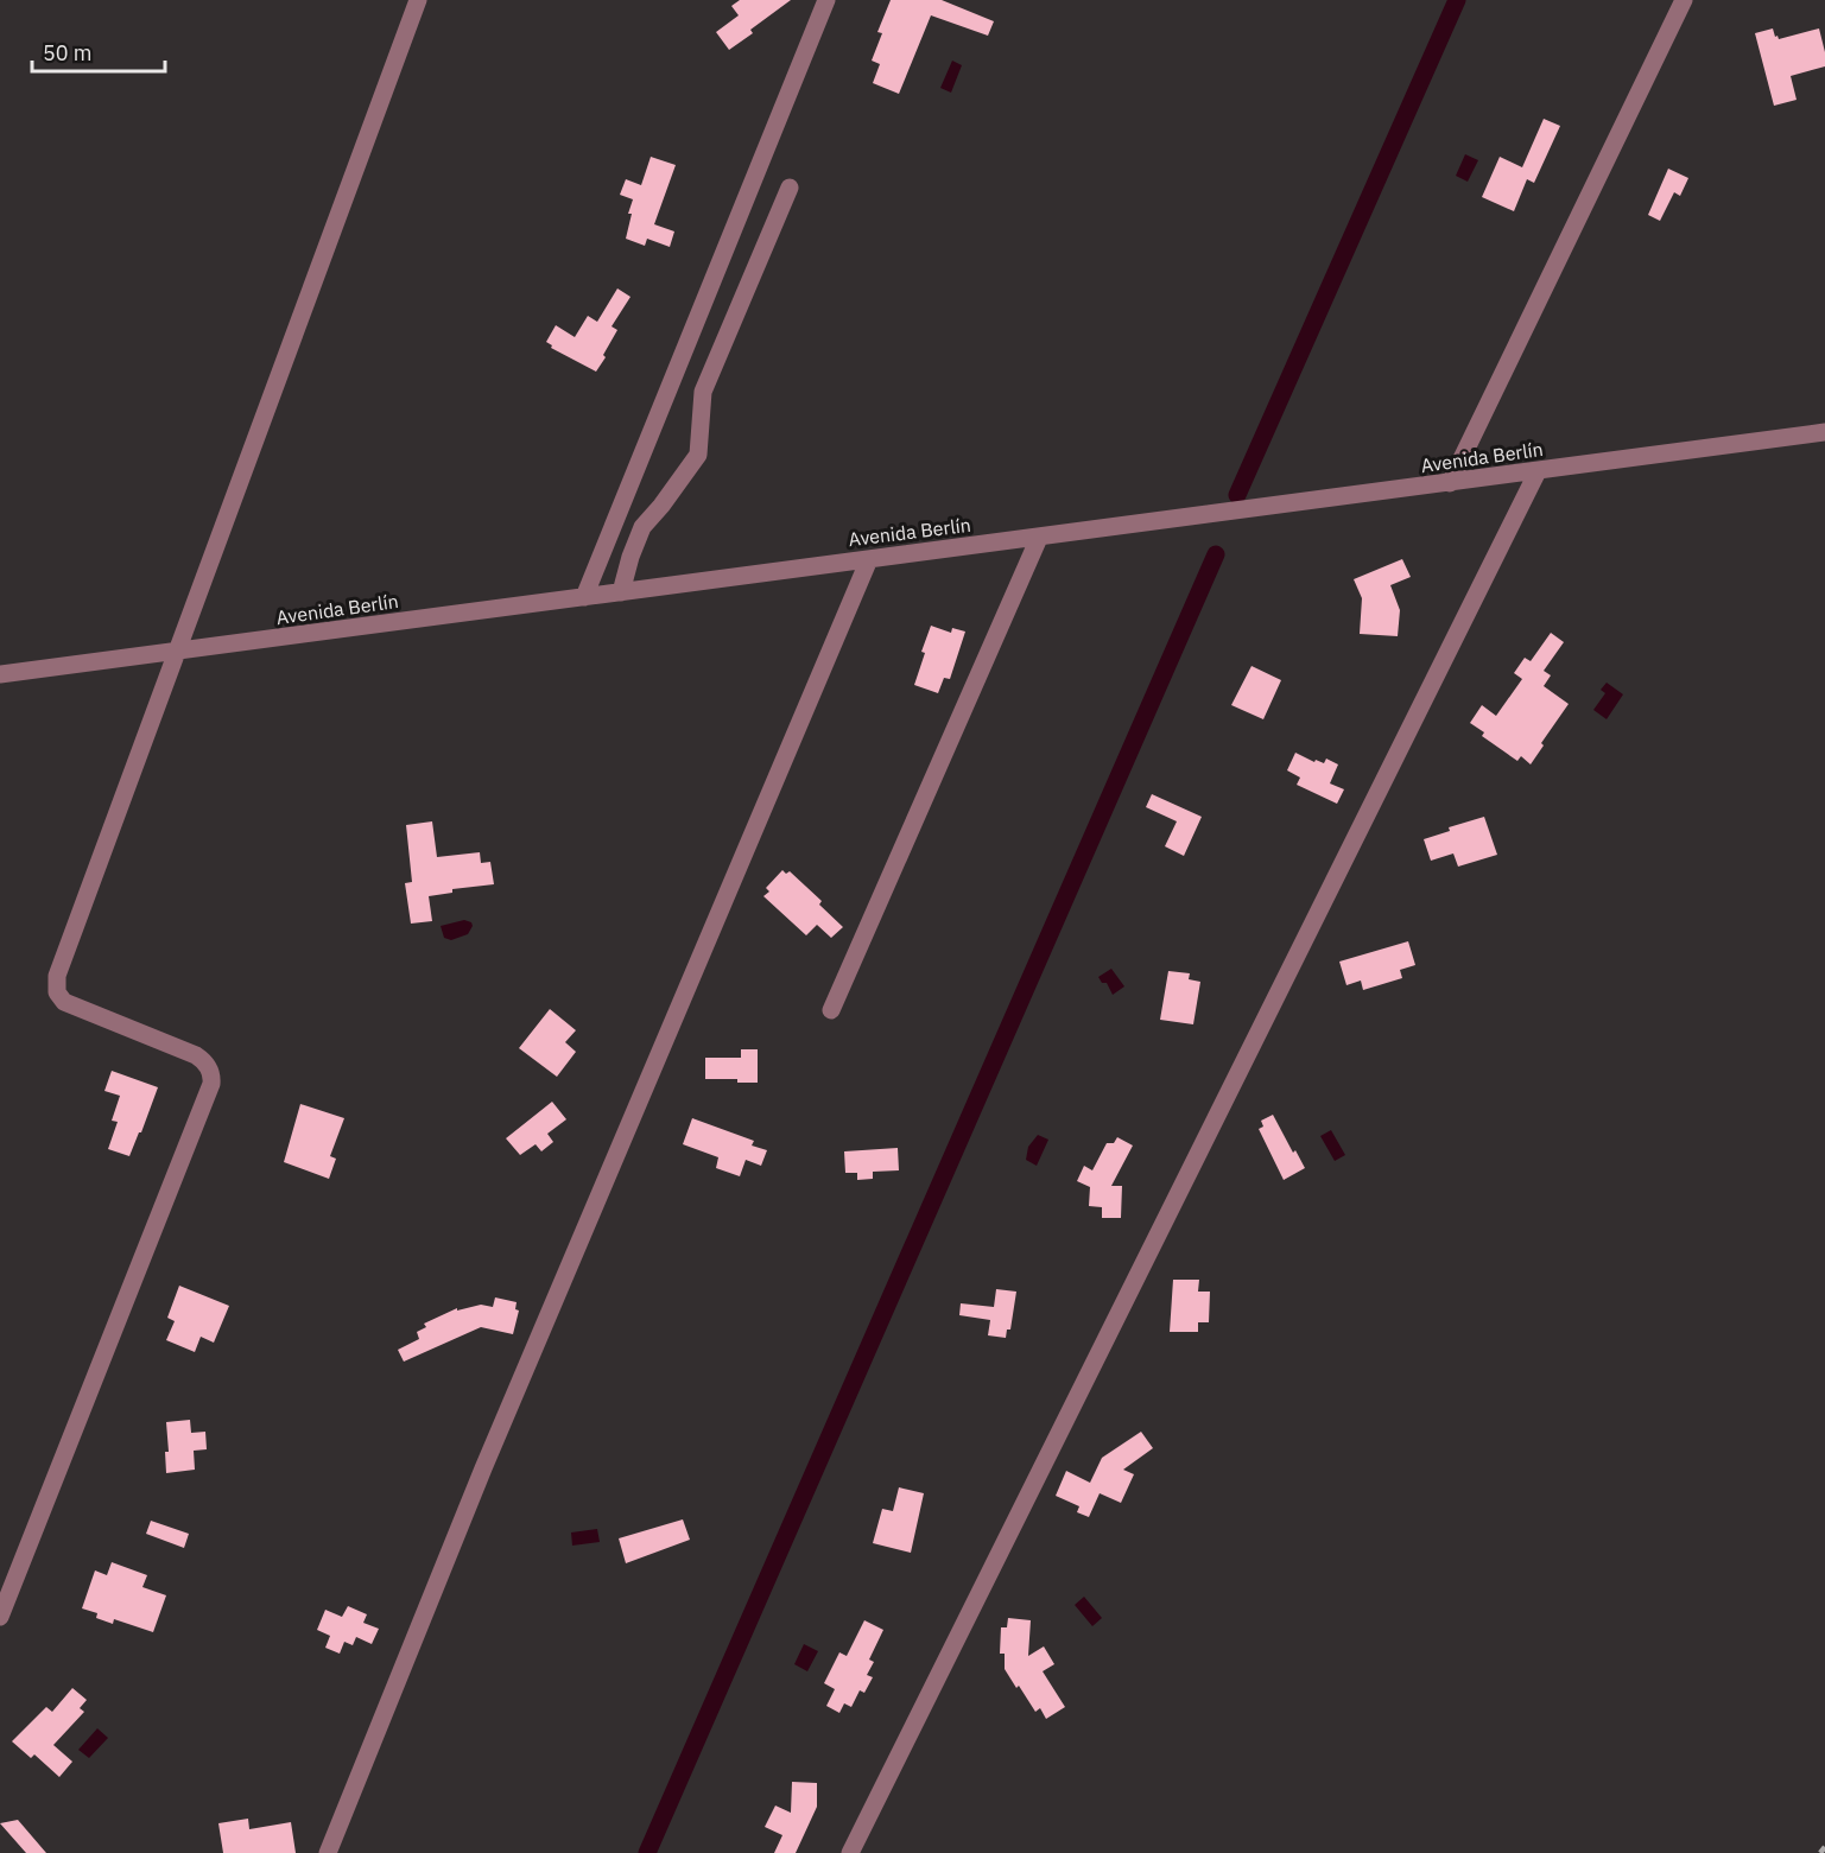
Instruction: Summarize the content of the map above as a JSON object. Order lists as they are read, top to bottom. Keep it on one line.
{"streets":{"street":["Avenida Berlín"]},"scale_bar":"50 m"}
